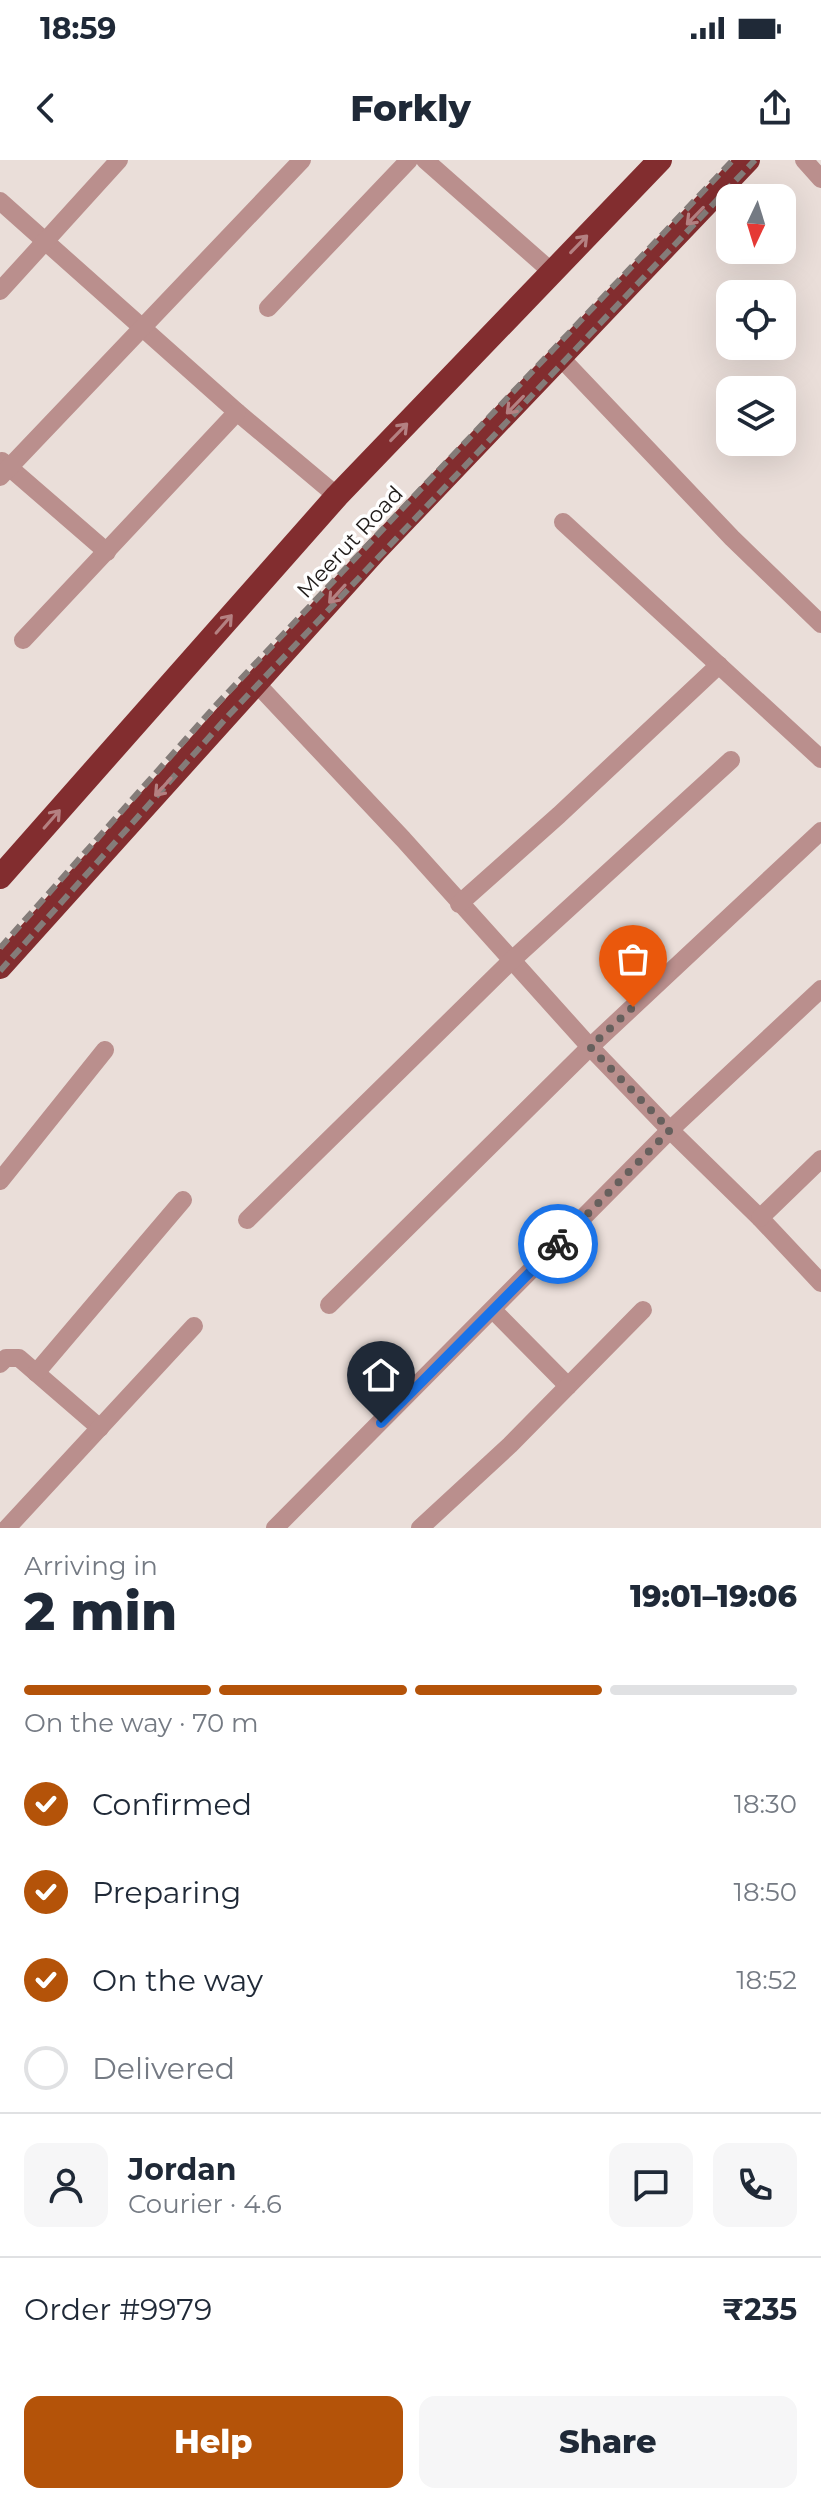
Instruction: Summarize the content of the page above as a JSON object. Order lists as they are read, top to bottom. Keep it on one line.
{"streets":{"highway":["Meerut Road"]},"north":"bottom","page":{"status":"18:59","header":"Forkly","heading":["2 min","Arriving in","19:01–19:06"],"panel":["Jordan","Courier · 4.6","Order #9979","₹235"],"bar":"On the way · 70 m","list":[["Confirmed","18:30"],["Preparing","18:50"],["On the way","18:52"],"Delivered"],"buttons":["Help","Share"]}}
